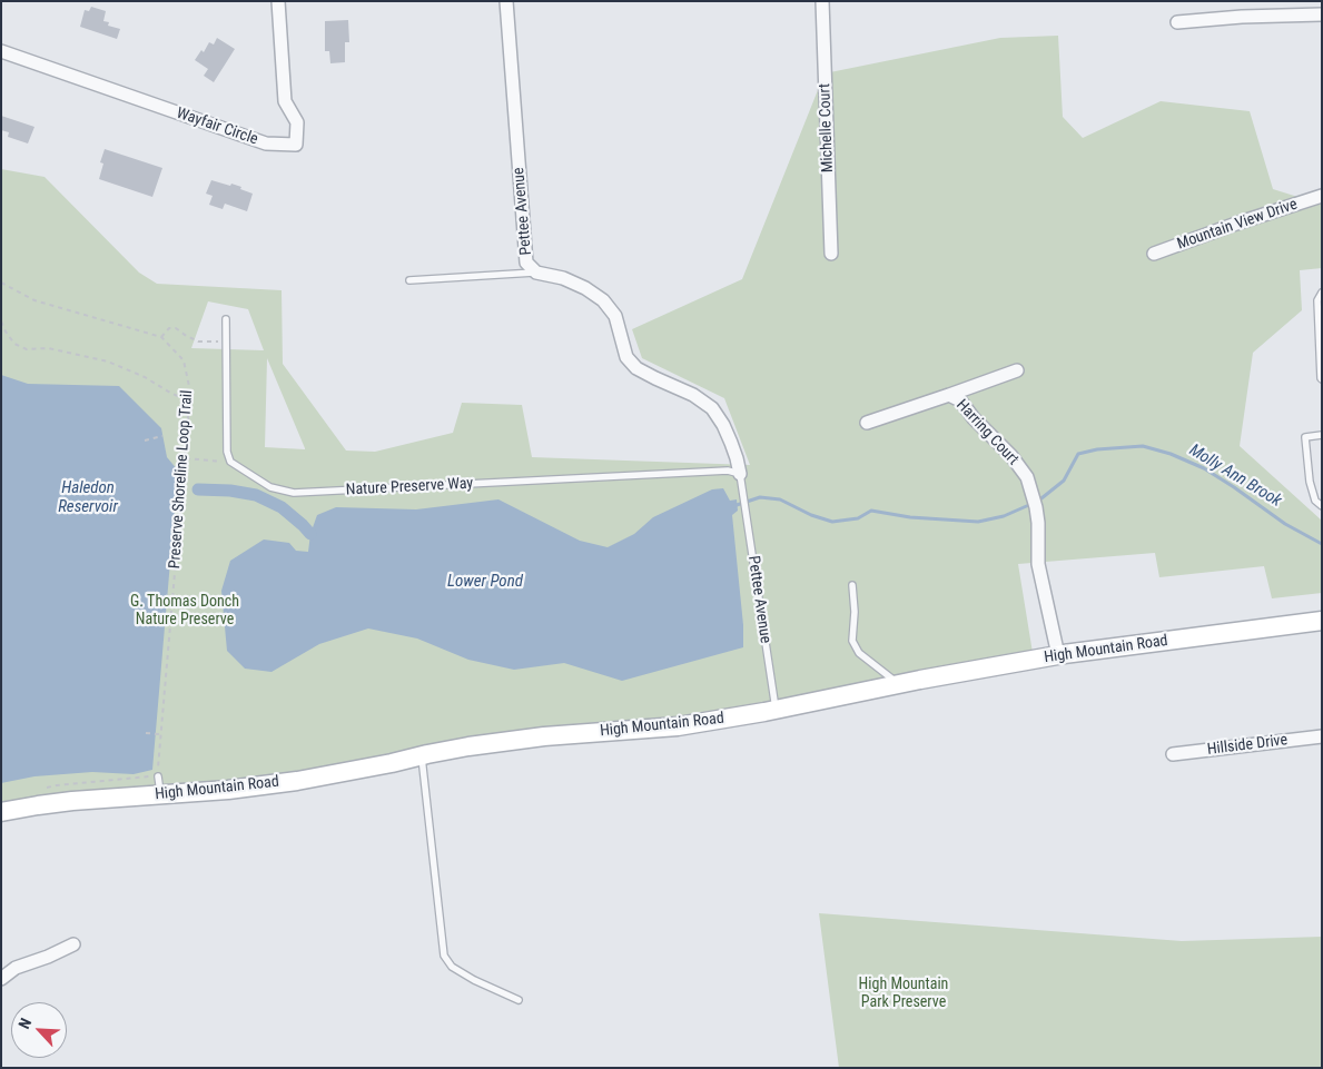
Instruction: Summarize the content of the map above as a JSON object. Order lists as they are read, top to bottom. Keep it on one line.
{"streets":{"main road":["High Mountain Road"],"street":["Wayfair Circle","Michelle Court","Pettee Avenue","Mountain View Drive","Harring Court","Hillside Drive"],"lane":["Nature Preserve Way"],"path":["Preserve Shoreline Loop Trail"]},"crossings":[["Pettee Avenue","Nature Preserve Way"],["Pettee Avenue","High Mountain Road"],["Harring Court","High Mountain Road"]],"water":["Molly Ann Brook","Haledon Reservoir","Lower Pond"],"parks":["G. Thomas Donch Nature Preserve","High Mountain Park Preserve"],"north":"top left"}
